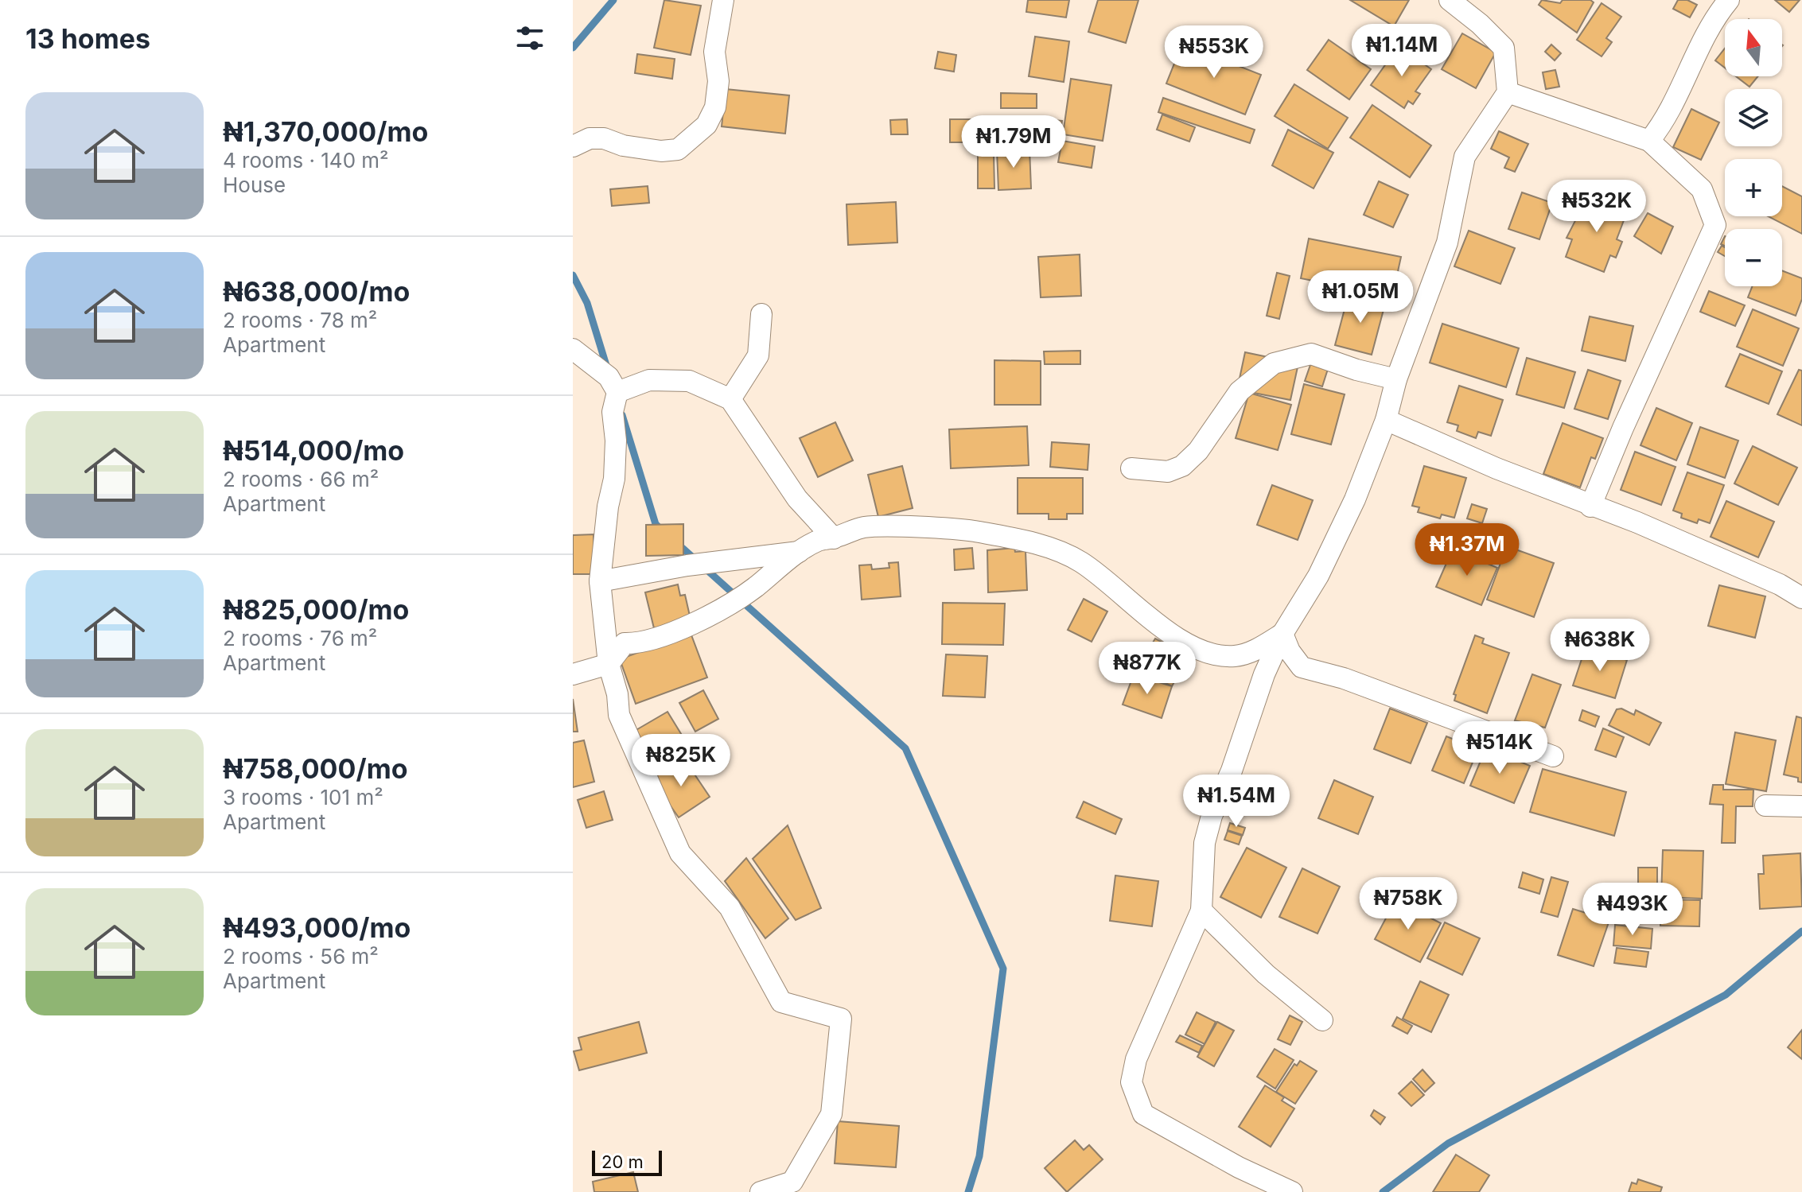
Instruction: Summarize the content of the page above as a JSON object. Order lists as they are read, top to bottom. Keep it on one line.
{"scale_bar":"20 m","north":"top","page":{"heading":"13 homes","map_buttons":["+","−"],"price":["₦1.14M","₦553K","₦1.79M","₦532K","₦1.05M","₦1.37M","₦638K","₦877K","₦514K","₦825K","₦1.54M","₦758K","₦493K"],"list":[{"name":"₦1,370,000/mo","note":"4 rooms · 140 m² · House"},{"name":"₦638,000/mo","note":"2 rooms · 78 m² · Apartment"},{"name":"₦514,000/mo","note":"2 rooms · 66 m² · Apartment"},{"name":"₦825,000/mo","note":"2 rooms · 76 m² · Apartment"},{"name":"₦758,000/mo","note":"3 rooms · 101 m² · Apartment"},{"name":"₦493,000/mo","note":"2 rooms · 56 m² · Apartment"}],"scale":"20 m"}}
